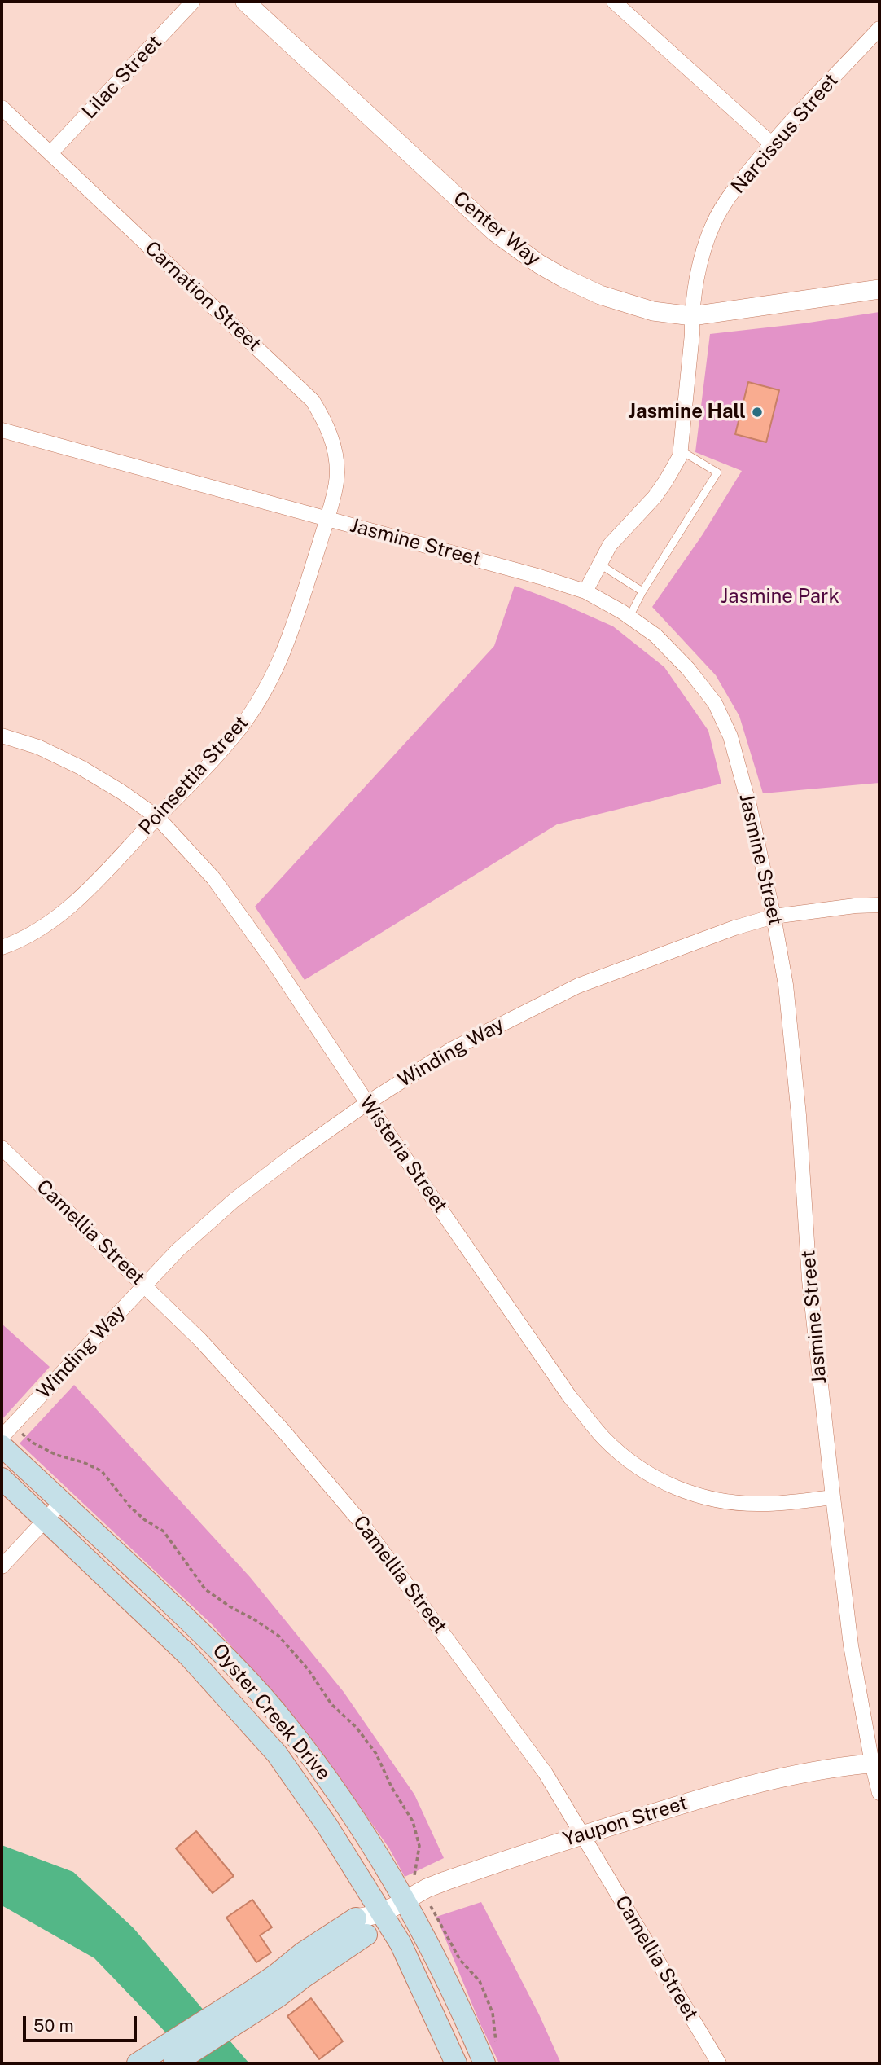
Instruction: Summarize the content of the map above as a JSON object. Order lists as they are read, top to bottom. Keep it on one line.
{"streets":{"main road":["Oyster Creek Drive"],"street":["Lilac Street","Narcissus Street","Center Way","Carnation Street","Jasmine Street","Poinsettia Street","Winding Way","Wisteria Street","Camellia Street","Yaupon Street"]},"crossings":[["Lilac Street","Carnation Street"],["Narcissus Street","Center Way"],["Narcissus Street","Jasmine Street"],["Carnation Street","Jasmine Street"],["Carnation Street","Poinsettia Street"],["Jasmine Street","Poinsettia Street"],["Jasmine Street","Winding Way"],["Jasmine Street","Wisteria Street"],["Jasmine Street","Yaupon Street"],["Poinsettia Street","Wisteria Street"],["Winding Way","Wisteria Street"],["Winding Way","Camellia Street"],["Camellia Street","Yaupon Street"],["Oyster Creek Drive","Yaupon Street"]],"parks":["Jasmine Park"],"places":["Jasmine Hall"],"scale_bar":"50 m"}
